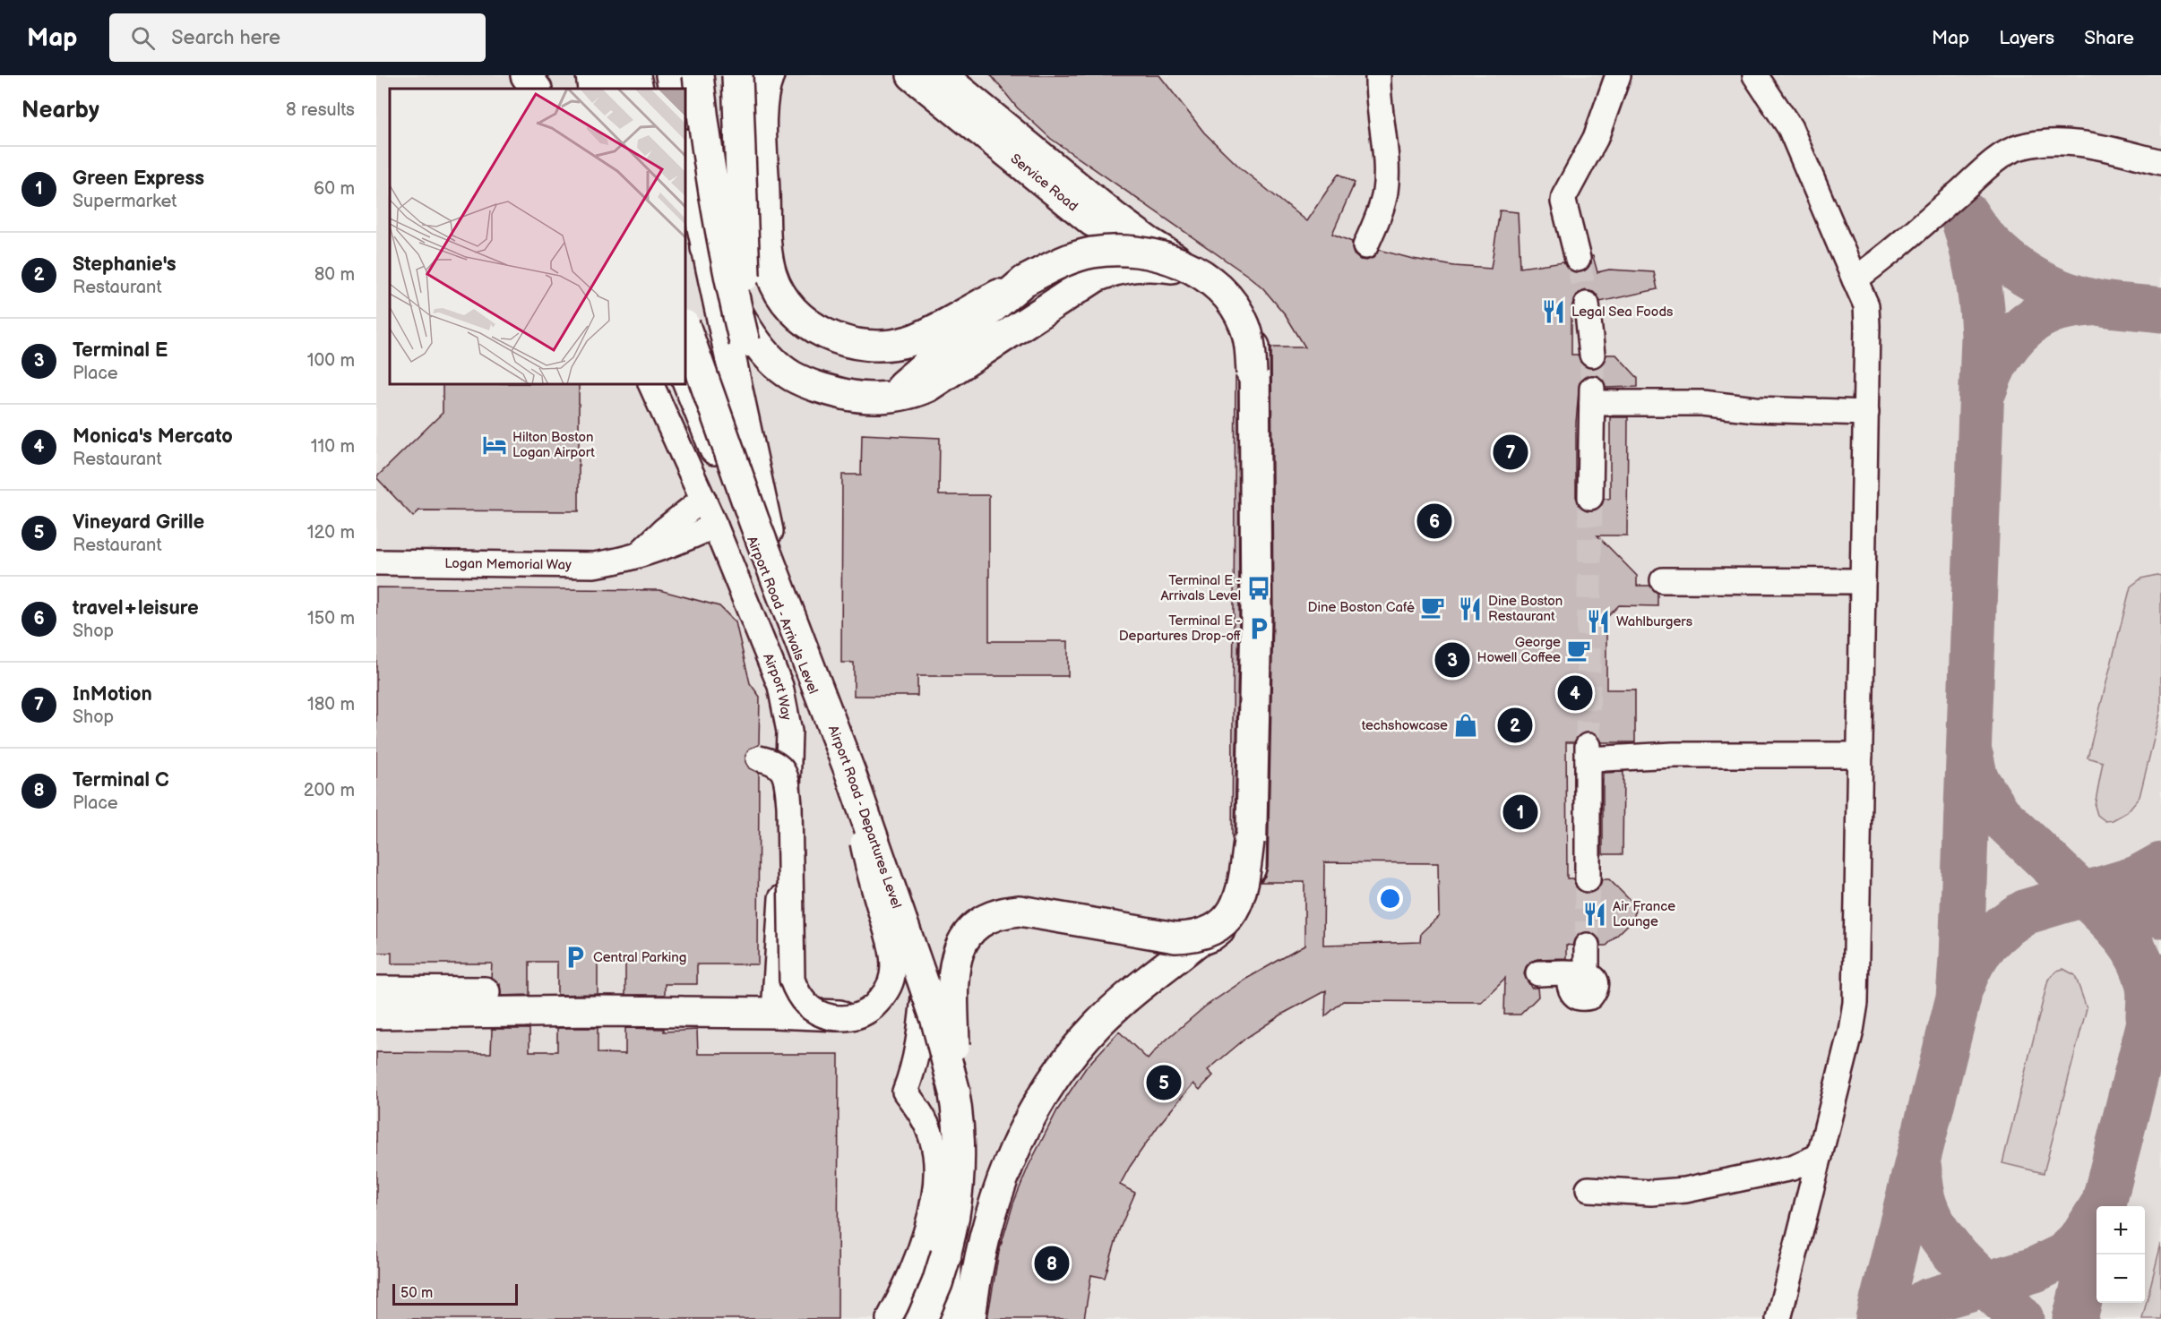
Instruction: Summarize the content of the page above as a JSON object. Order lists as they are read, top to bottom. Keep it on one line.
{"streets":{"main road":["Service Road","Airport Road - Arrivals Level","Airport Road - Departures Level"],"street":["Logan Memorial Way","Airport Way"]},"crossings":[["Logan Memorial Way","Airport Way"],["Airport Road - Arrivals Level","Airport Road - Departures Level"]],"places":{"restaurant":["Legal Sea Foods","Dine Boston Restaurant","Wahlburgers","Air France Lounge"],"hotel":["Hilton Boston Logan Airport"],"bus stop":["Terminal E - Arrivals Level"],"cafe":["Dine Boston Café","George Howell Coffee"],"parking":["Terminal E - Departures Drop-off","Central Parking"],"shop":["techshowcase"]},"scale_bar":"50 m","page":{"header":"Map","search":"Search here","nav":["Map","Layers","Share"],"heading":["Nearby","8 results"],"list":[{"mark":"1","name":"Green Express","note":"Supermarket","value":"60 m"},{"mark":"2","name":"Stephanie's","note":"Restaurant","value":"80 m"},{"mark":"3","name":"Terminal E","note":"Place","value":"100 m"},{"mark":"4","name":"Monica's Mercato","note":"Restaurant","value":"110 m"},{"mark":"5","name":"Vineyard Grille","note":"Restaurant","value":"120 m"},{"mark":"6","name":"travel+leisure","note":"Shop","value":"150 m"},{"mark":"7","name":"InMotion","note":"Shop","value":"180 m"},{"mark":"8","name":"Terminal C","note":"Place","value":"200 m"}],"pins":["7","6","3","4","2","1","5","8"],"map_buttons":["+","−"],"scale":"50 m"}}
